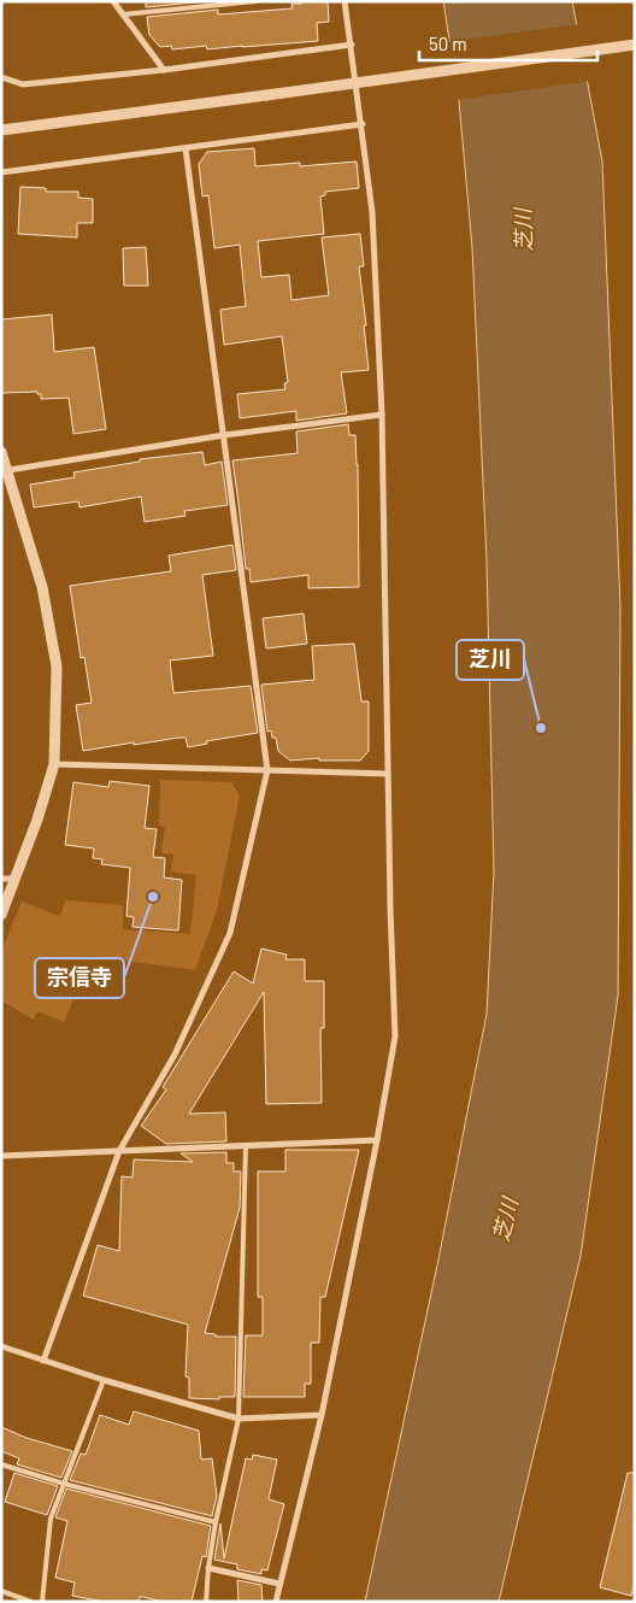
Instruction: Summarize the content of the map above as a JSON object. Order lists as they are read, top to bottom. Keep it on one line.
{"water":["芝川"],"places":["芝川","宗信寺"],"scale_bar":"50 m"}
